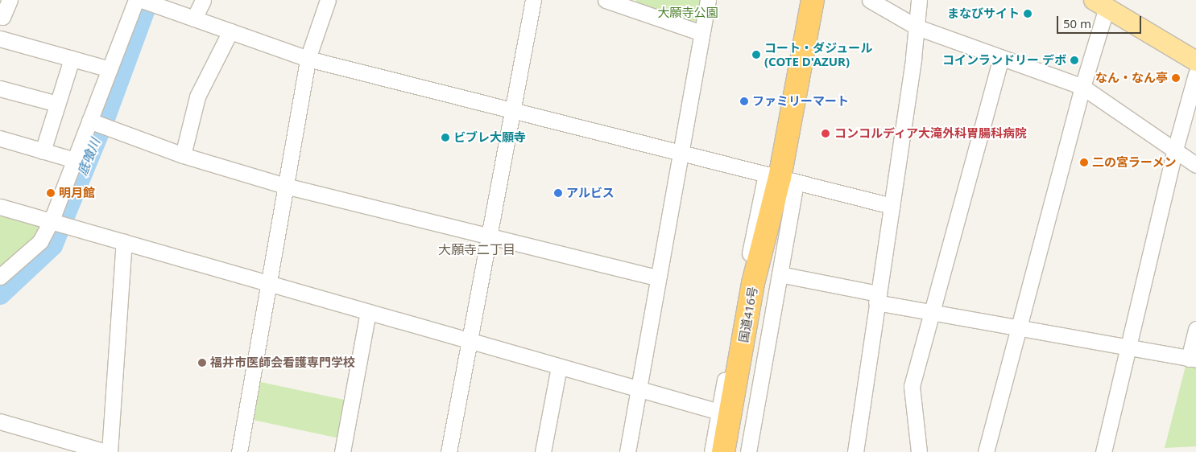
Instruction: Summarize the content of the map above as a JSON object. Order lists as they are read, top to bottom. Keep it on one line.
{"streets":{"highway":["国道416号"]},"districts":["大願寺二丁目"],"water":["底喰川"],"parks":["大願寺公園"],"places":["まなびサイト","コート・ダジュール (COTE D'AZUR)","コインランドリー デボ","なん・なん亭","ファミリーマート","コンコルディア大滝外科胃腸科病院","ビブレ大願寺","二の宮ラーメン","明月館","アルビス","福井市医師会看護専門学校"],"scale_bar":"50 m"}
